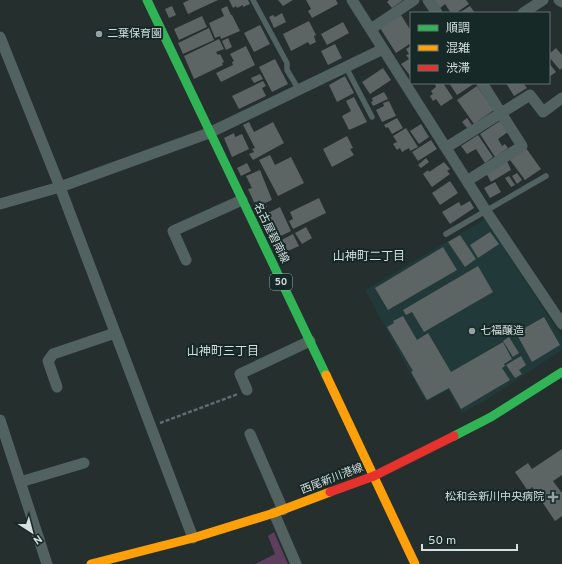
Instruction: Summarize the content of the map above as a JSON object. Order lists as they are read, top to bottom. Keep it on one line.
{"streets":{"main road":["名古屋碧南線","50","西尾新川港線"]},"crossings":[["名古屋碧南線","西尾新川港線"]],"districts":["山神町二丁目","山神町三丁目"],"places":{"other":["二葉保育園","七福醸造"],"health":["松和会新川中央病院"]},"legend":["順調","混雑","渋滞"],"scale_bar":"50 m","north":"bottom right"}
